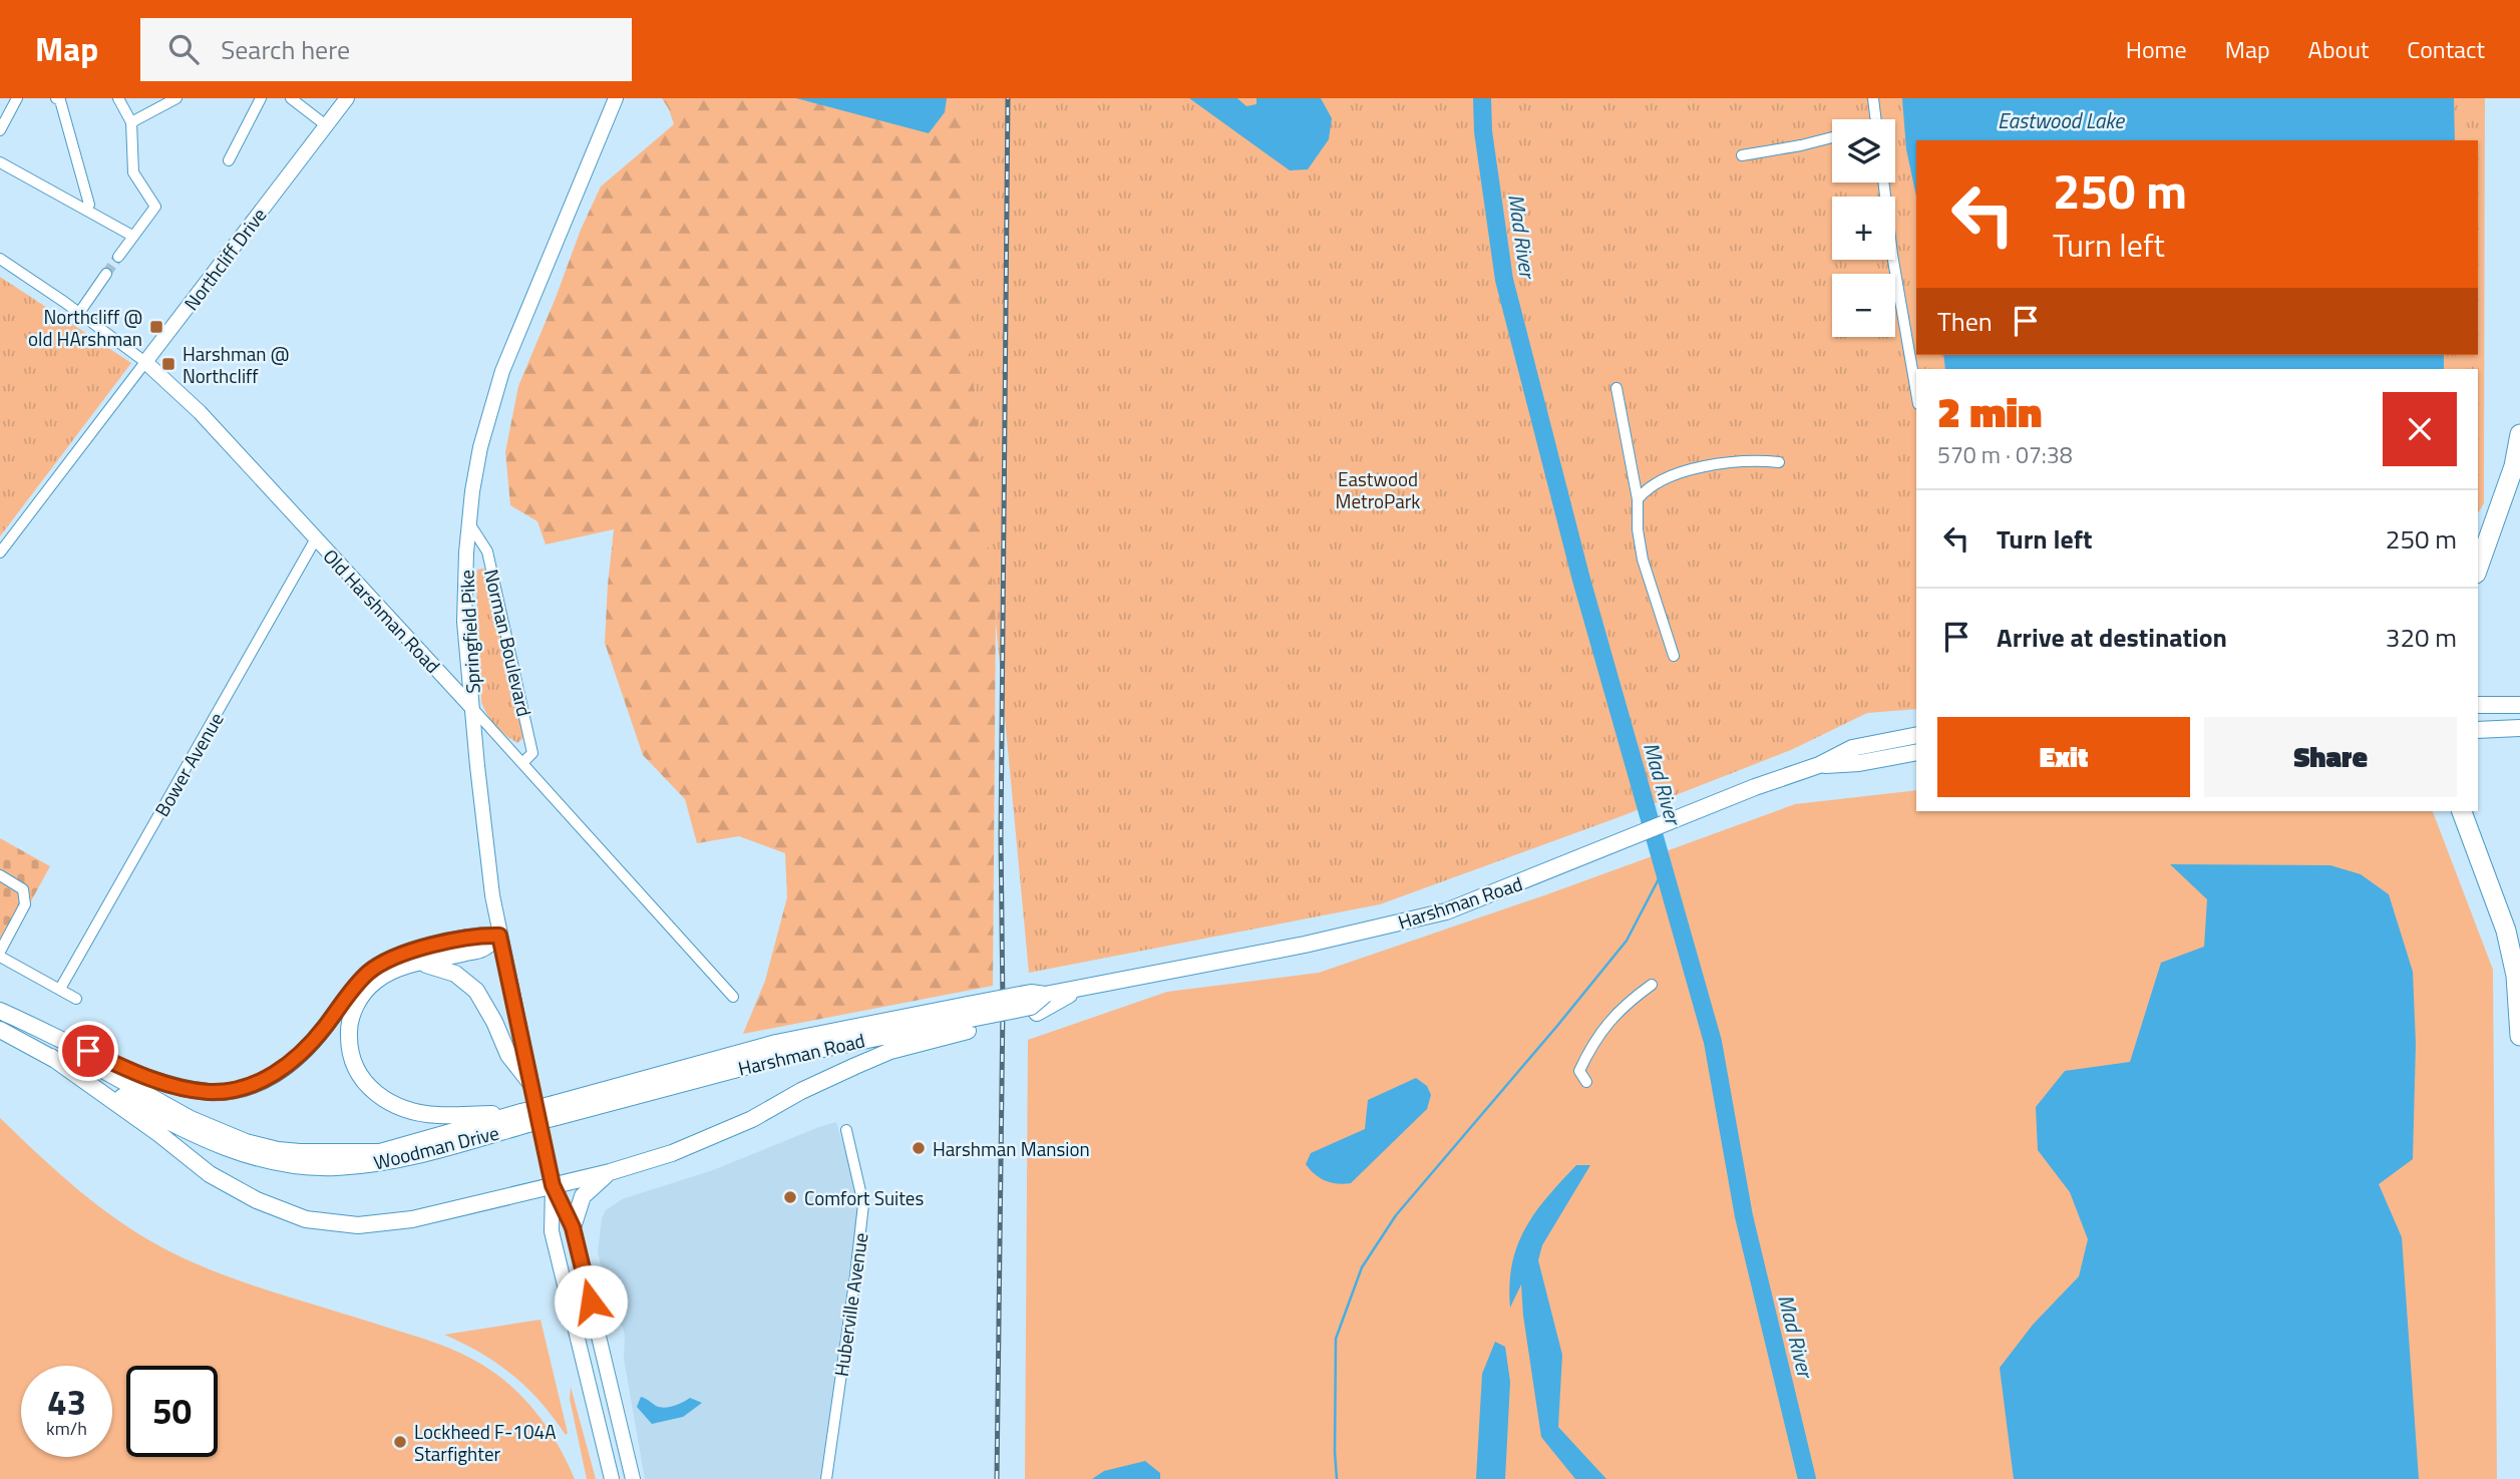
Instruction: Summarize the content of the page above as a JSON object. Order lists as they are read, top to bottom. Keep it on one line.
{"streets":{"main road":["Northcliff Drive","Old Harshman Road","Springfield Pike","Harshman Road","Woodman Drive"],"street":["Norman Boulevard","Bower Avenue","Huberville Avenue"]},"crossings":[["Northcliff Drive","Old Harshman Road"],["Old Harshman Road","Springfield Pike"],["Old Harshman Road","Norman Boulevard"],["Old Harshman Road","Bower Avenue"],["Springfield Pike","Norman Boulevard"],["Harshman Road","Woodman Drive"]],"water":["Eastwood Lake","Mad River"],"parks":["Eastwood MetroPark"],"places":{"transit":["Northcliff @ old HArshman","Harshman @ Northcliff"],"other":["Harshman Mansion","Comfort Suites","Lockheed F-104A Starfighter"]},"page":{"header":"Map","search":"Search here","nav":["Home","Map","About","Contact"],"map_buttons":["+","−"],"turn":["250 m","Turn left"],"then":"Then","heading":["2 min","570 m · 07:38"],"list":[{"name":"Turn left","value":"250 m"},{"name":"Arrive at destination","value":"320 m"}],"buttons":["Exit","Share"],"speed":"43 km/h","limit":"50"}}
